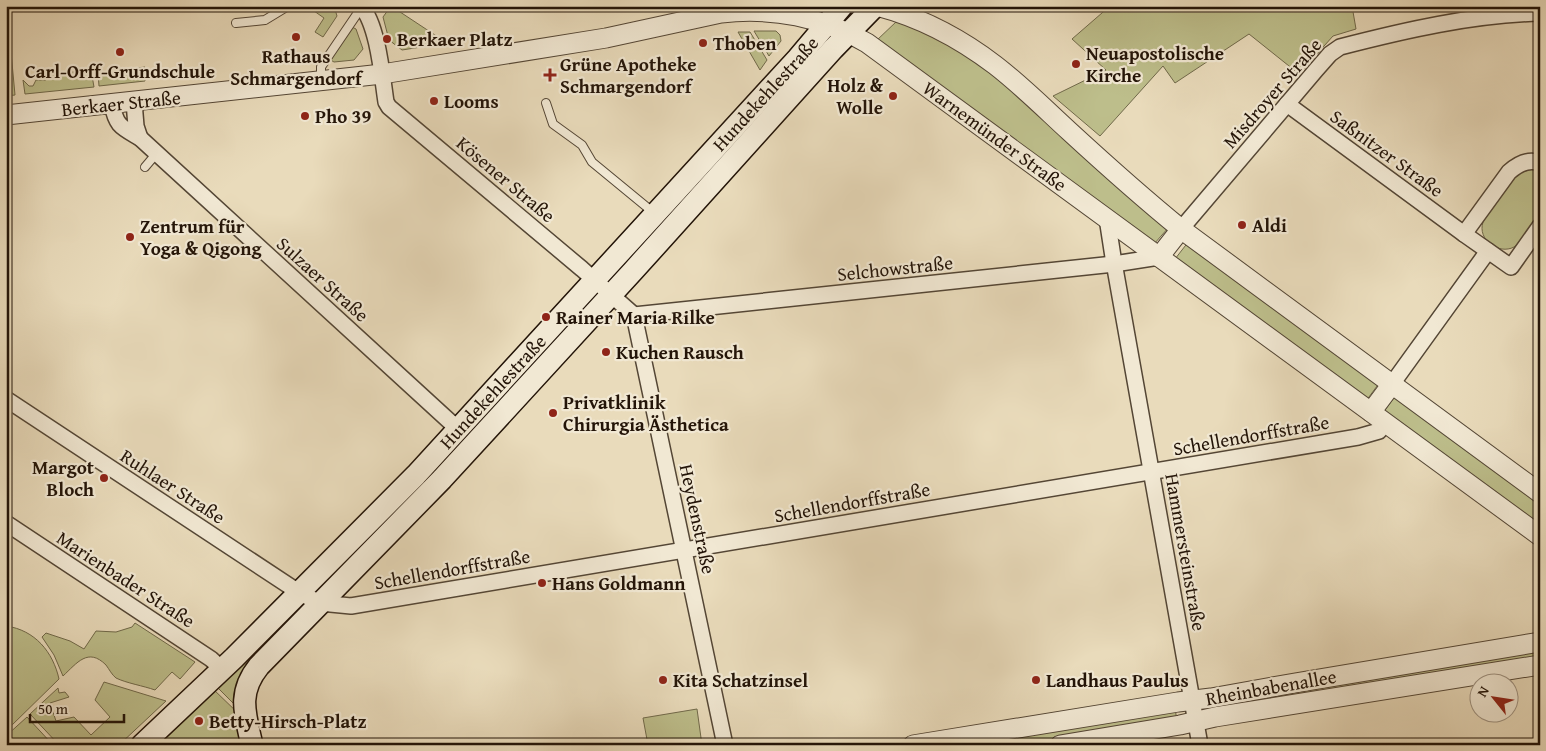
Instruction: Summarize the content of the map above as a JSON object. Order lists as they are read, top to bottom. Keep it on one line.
{"streets":{"main road":["Hundekehlestraße"],"street":["Misdroyer Straße","Berkaer Straße","Warnemünder Straße","Saßnitzer Straße","Kösener Straße","Selchowstraße","Sulzaer Straße","Schellendorffstraße","Ruhlaer Straße","Heydenstraße","Hammersteinstraße","Marienbader Straße","Rheinbabenallee"]},"crossings":[["Hundekehlestraße","Berkaer Straße"],["Hundekehlestraße","Warnemünder Straße"],["Hundekehlestraße","Kösener Straße"],["Hundekehlestraße","Selchowstraße"],["Hundekehlestraße","Sulzaer Straße"],["Hundekehlestraße","Schellendorffstraße"],["Hundekehlestraße","Ruhlaer Straße"],["Hundekehlestraße","Heydenstraße"],["Hundekehlestraße","Marienbader Straße"],["Misdroyer Straße","Saßnitzer Straße"],["Berkaer Straße","Warnemünder Straße"],["Berkaer Straße","Kösener Straße"],["Berkaer Straße","Sulzaer Straße"],["Warnemünder Straße","Selchowstraße"],["Warnemünder Straße","Schellendorffstraße"],["Warnemünder Straße","Hammersteinstraße"],["Kösener Straße","Selchowstraße"],["Kösener Straße","Heydenstraße"],["Selchowstraße","Heydenstraße"],["Selchowstraße","Hammersteinstraße"],["Schellendorffstraße","Ruhlaer Straße"],["Schellendorffstraße","Heydenstraße"],["Schellendorffstraße","Hammersteinstraße"],["Hammersteinstraße","Rheinbabenallee"]],"places":{"other":["Rathaus Schmargendorf","Berkaer Platz","Thoben","Carl-Orff-Grundschule","Neuapostolische Kirche","Holz & Wolle","Looms","Pho 39","Aldi","Zentrum für Yoga & Qigong","Rainer Maria Rilke","Kuchen Rausch","Privatklinik Chirurgia Ästhetica","Margot Bloch","Hans Goldmann","Kita Schatzinsel","Landhaus Paulus","Betty-Hirsch-Platz"],"health":["Grüne Apotheke Schmargendorf"]},"scale_bar":"50 m","north":"top left"}
